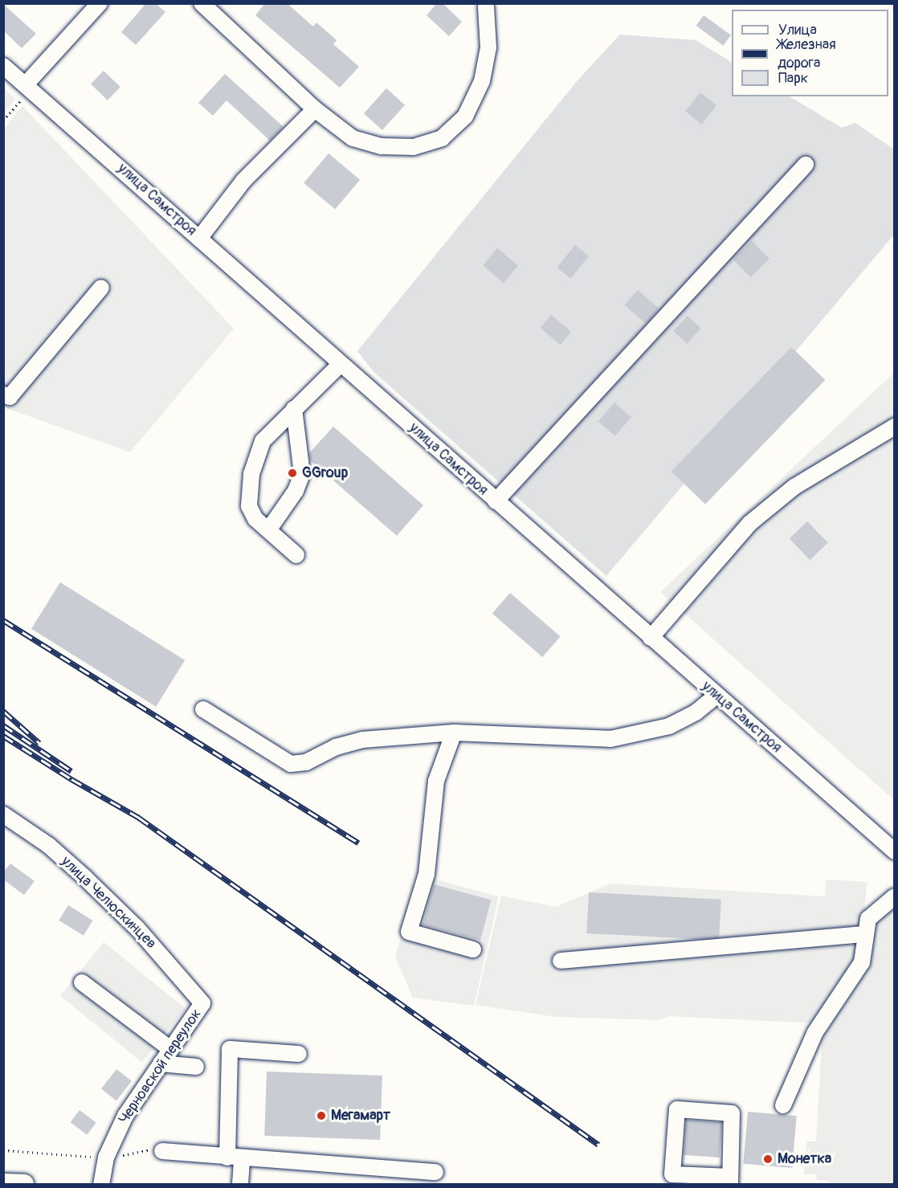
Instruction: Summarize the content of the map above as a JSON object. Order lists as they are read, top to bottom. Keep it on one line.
{"streets":{"street":["улица Самстроя","улица Челюскинцев","Черновской переулок"]},"crossings":[["улица Челюскинцев","Черновской переулок"]],"places":["GGroup","Мегамарт","Монетка"],"legend":["Улица","Железная дорога","Парк"]}
